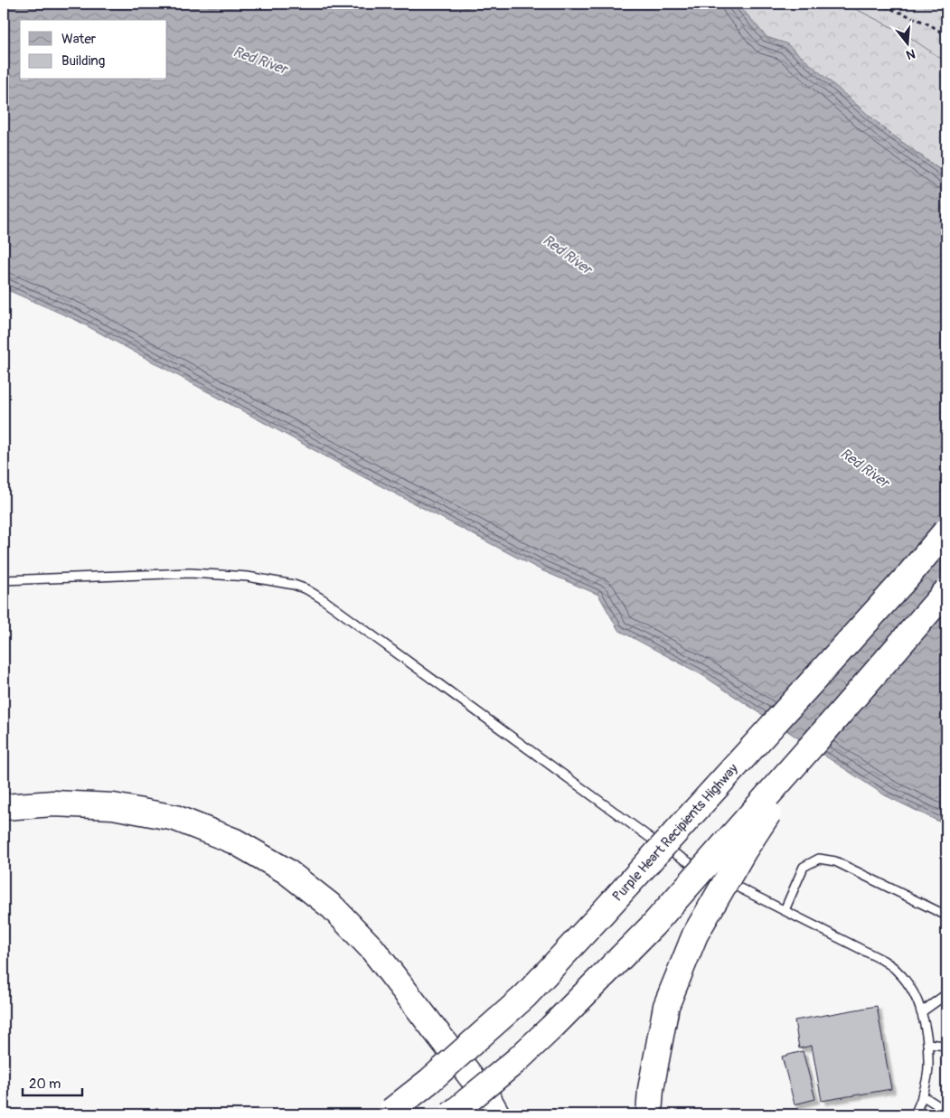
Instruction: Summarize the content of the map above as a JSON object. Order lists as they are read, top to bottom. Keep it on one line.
{"streets":{"highway":["Purple Heart Recipients Highway"]},"water":["Red River"],"legend":["Water","Building"],"scale_bar":"20 m","north":"bottom"}
